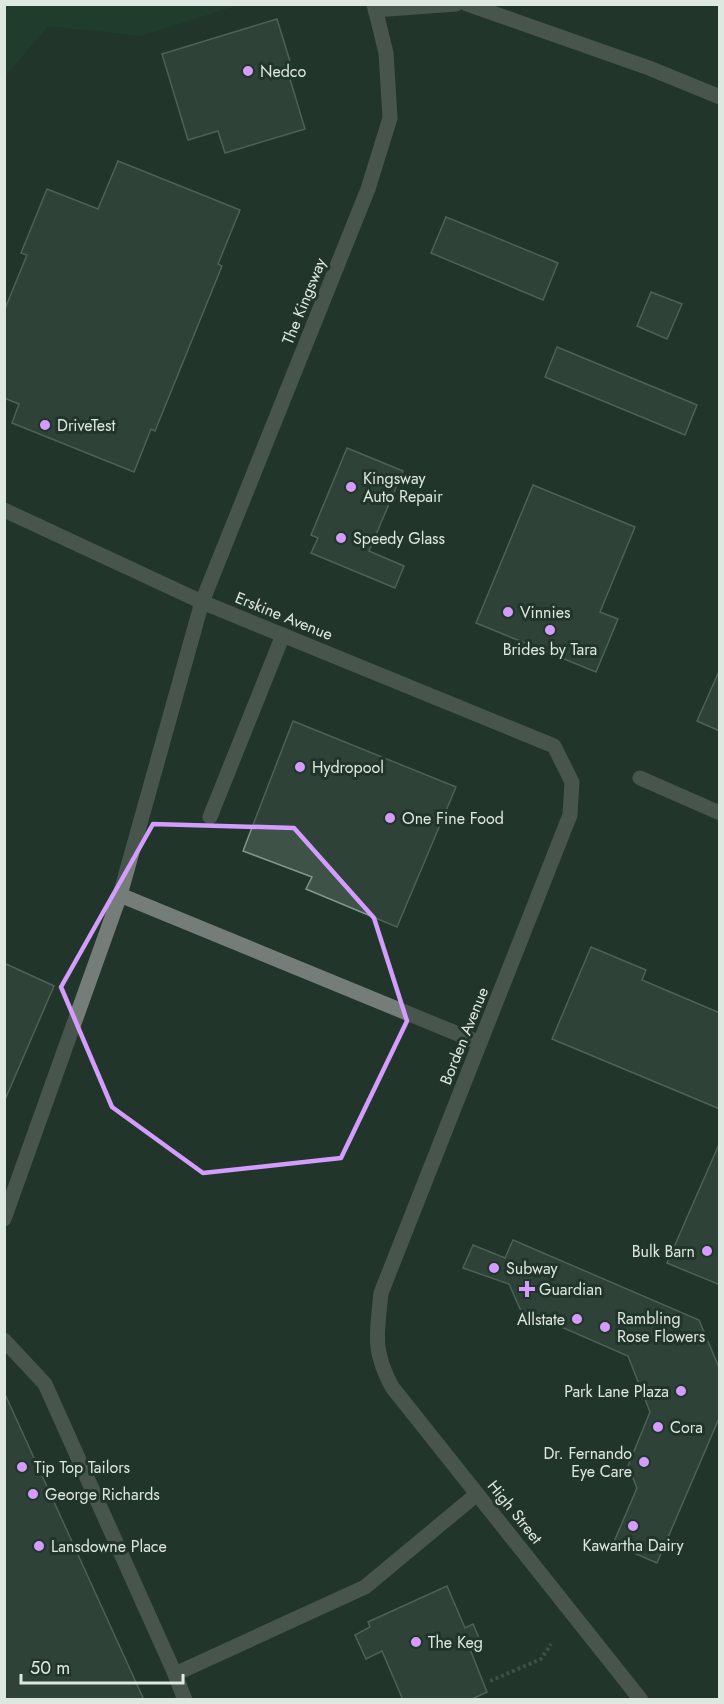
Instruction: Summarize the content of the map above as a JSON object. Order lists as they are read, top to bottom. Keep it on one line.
{"streets":{"street":["The Kingsway","Erskine Avenue","Borden Avenue","High Street"]},"crossings":[["The Kingsway","Erskine Avenue"],["Erskine Avenue","Borden Avenue"],["Borden Avenue","High Street"]],"places":{"other":["Nedco","DriveTest","Kingsway Auto Repair","Speedy Glass","Vinnies","Brides by Tara","Hydropool","One Fine Food","Bulk Barn","Subway","Allstate","Rambling Rose Flowers","Park Lane Plaza","Cora","Dr. Fernando Eye Care","Tip Top Tailors","George Richards","Kawartha Dairy","Lansdowne Place","The Keg"],"health":["Guardian"]},"scale_bar":"50 m"}
